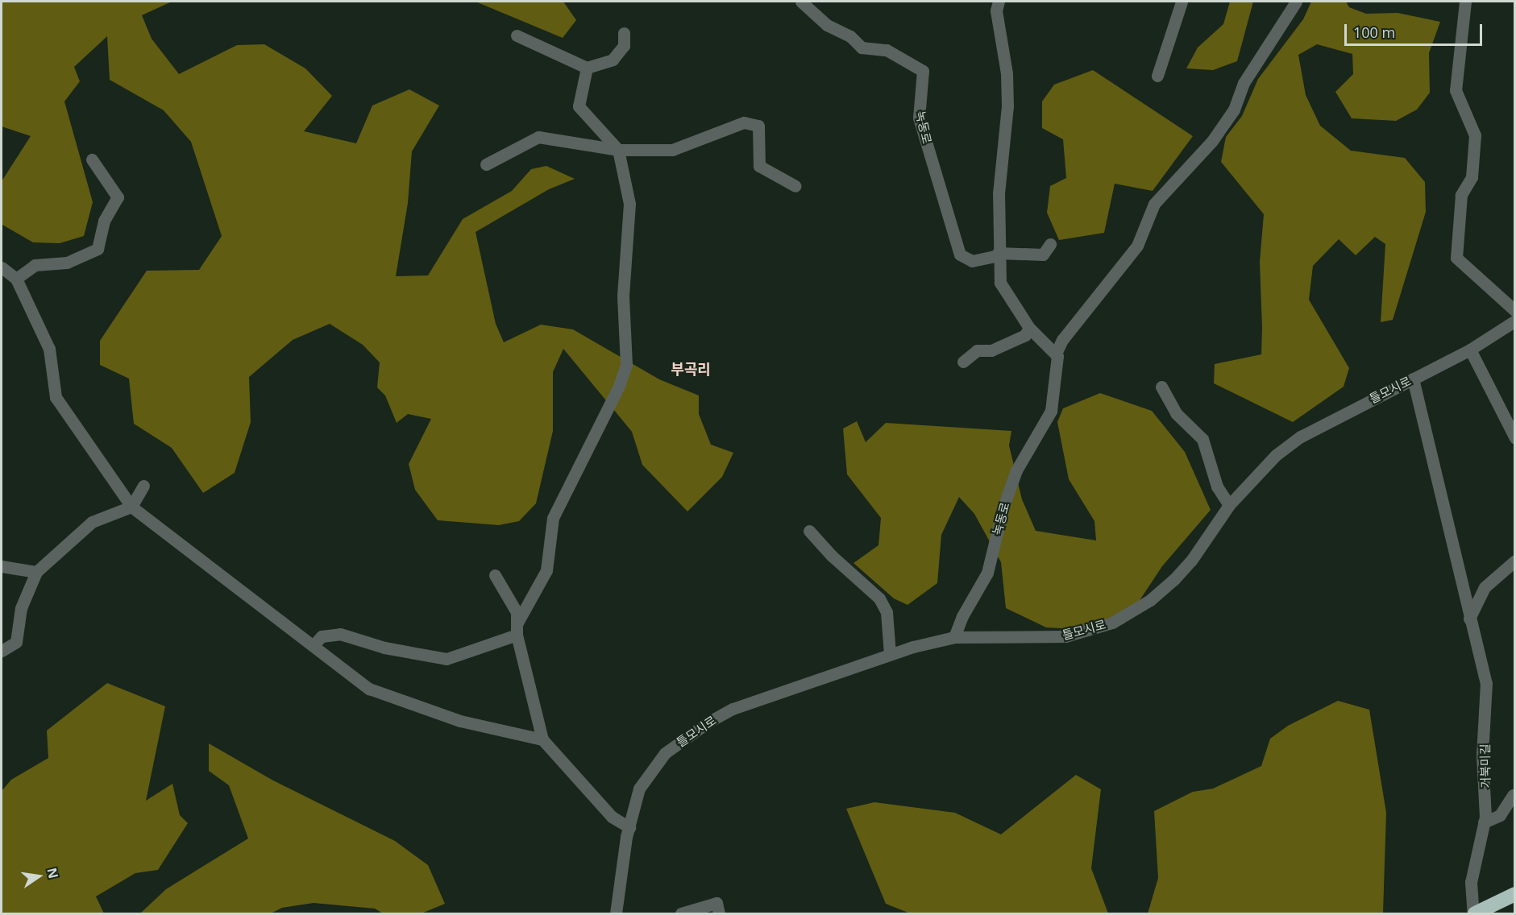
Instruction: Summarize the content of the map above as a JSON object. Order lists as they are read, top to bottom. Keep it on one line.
{"streets":{"street":["녹동로","틀모시로","거북미길"]},"crossings":[["녹동로","틀모시로"],["틀모시로","거북미길"]],"districts":["부곡리"],"scale_bar":"100 m","north":"right"}
